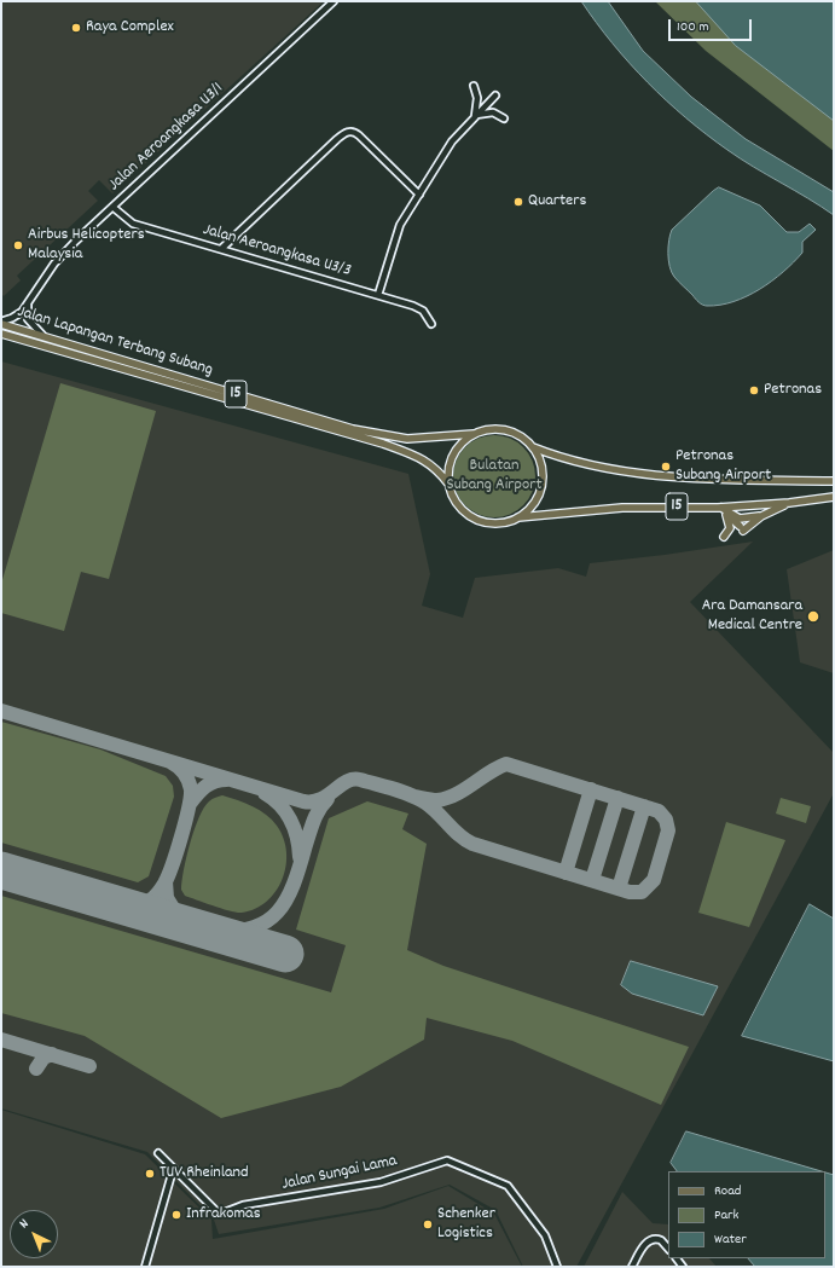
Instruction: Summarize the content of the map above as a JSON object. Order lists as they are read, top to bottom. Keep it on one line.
{"streets":{"main road":["Jalan Lapangan Terbang Subang","15"],"street":["Jalan Aeroangkasa U3/1","Jalan Aeroangkasa U3/3","Jalan Sungai Lama"]},"crossings":[["Jalan Aeroangkasa U3/1","Jalan Aeroangkasa U3/3"],["Jalan Aeroangkasa U3/1","Jalan Lapangan Terbang Subang"],["Jalan Lapangan Terbang Subang","15"]],"parks":["Bulatan Subang Airport"],"places":["Raya Complex","Quarters","Airbus Helicopters Malaysia","Petronas","Petronas Subang Airport","Ara Damansara Medical Centre","TUV Rheinland","Infrakomas","Schenker Logistics"],"legend":["Road","Park","Water"],"scale_bar":"100 m","north":"top left"}
